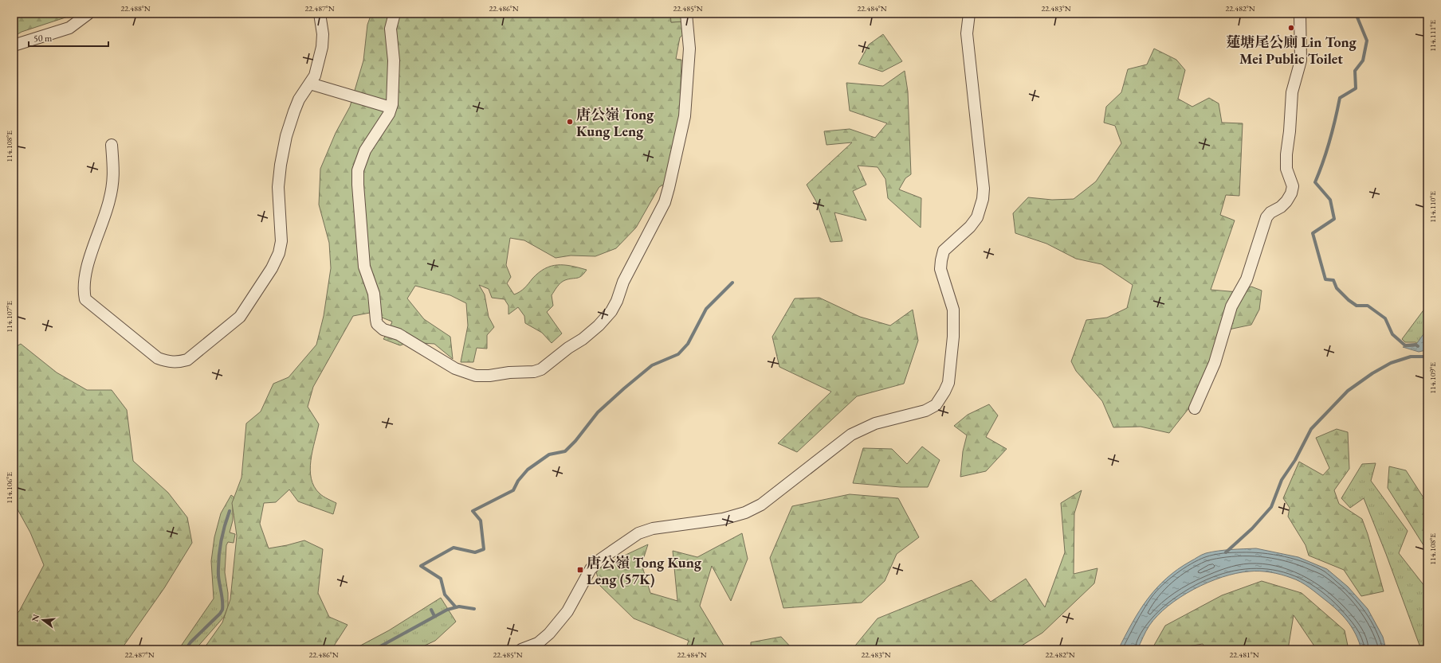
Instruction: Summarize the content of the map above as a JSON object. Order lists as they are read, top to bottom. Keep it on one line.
{"places":{"other":["蓮塘尾公廁 Lin Tong Mei Public Toilet","唐公嶺 Tong Kung Leng"],"transit":["唐公嶺 Tong Kung Leng (57K)"]},"scale_bar":"50 m","north":"left","coordinates":["22.488°N","22.487°N","22.486°N","22.485°N","22.484°N","22.483°N","22.482°N","114.111°E","114.108°E","114.110°E","114.107°E","114.109°E","114.106°E","22.481°N"]}
